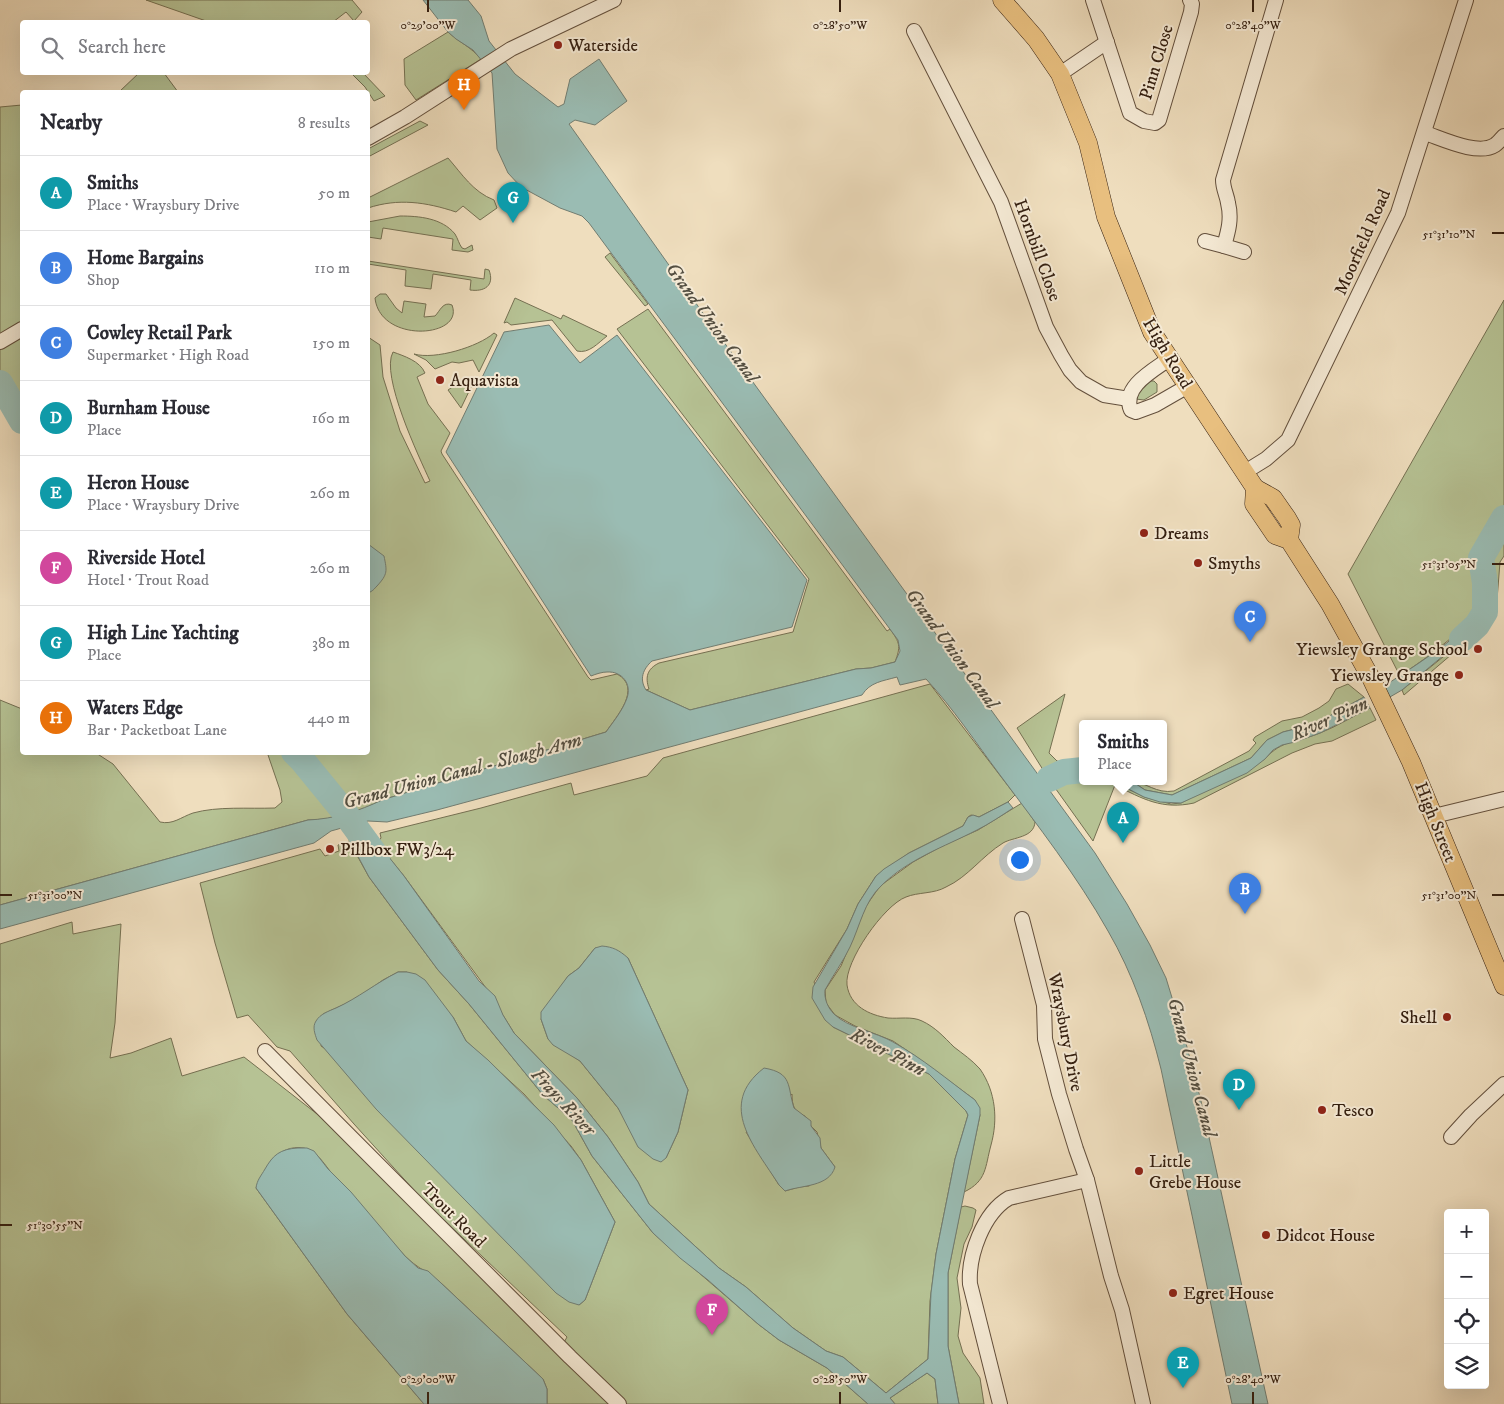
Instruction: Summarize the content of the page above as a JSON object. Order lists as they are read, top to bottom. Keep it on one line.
{"streets":{"main road":["High Road","High Street"],"street":["Pinn Close","Moorfield Road","Hornbill Close","Wraysbury Drive","Trout Road"]},"crossings":[["Moorfield Road","High Road"],["High Road","High Street"]],"water":["Grand Union Canal","River Pinn","Grand Union Canal - Slough Arm","Frays River"],"places":["Waterside","Aquavista","Dreams","Smyths","Yiewsley Grange School","Yiewsley Grange","Pillbox FW3/24","Shell","Tesco","Little Grebe House","Didcot House","Egret House"],"page":{"search":"Search here","pins":["H","G","C","A","B","D","F","E"],"heading":["Nearby","8 results"],"list":[{"mark":"A","name":"Smiths","note":"Place · Wraysbury Drive","value":"50 m"},{"mark":"B","name":"Home Bargains","note":"Shop","value":"110 m"},{"mark":"C","name":"Cowley Retail Park","note":"Supermarket · High Road","value":"150 m"},{"mark":"D","name":"Burnham House","note":"Place","value":"160 m"},{"mark":"E","name":"Heron House","note":"Place · Wraysbury Drive","value":"260 m"},{"mark":"F","name":"Riverside Hotel","note":"Hotel · Trout Road","value":"260 m"},{"mark":"G","name":"High Line Yachting","note":"Place","value":"380 m"},{"mark":"H","name":"Waters Edge","note":"Bar · Packetboat Lane","value":"440 m"}],"popup":["Smiths","Place"],"map_buttons":["+","−"]},"coordinates":["0°29'00\"W","0°28'50\"W","0°28'40\"W","51°31'10\"N","51°31'05\"N","51°31'00\"N","51°30'55\"N"]}
